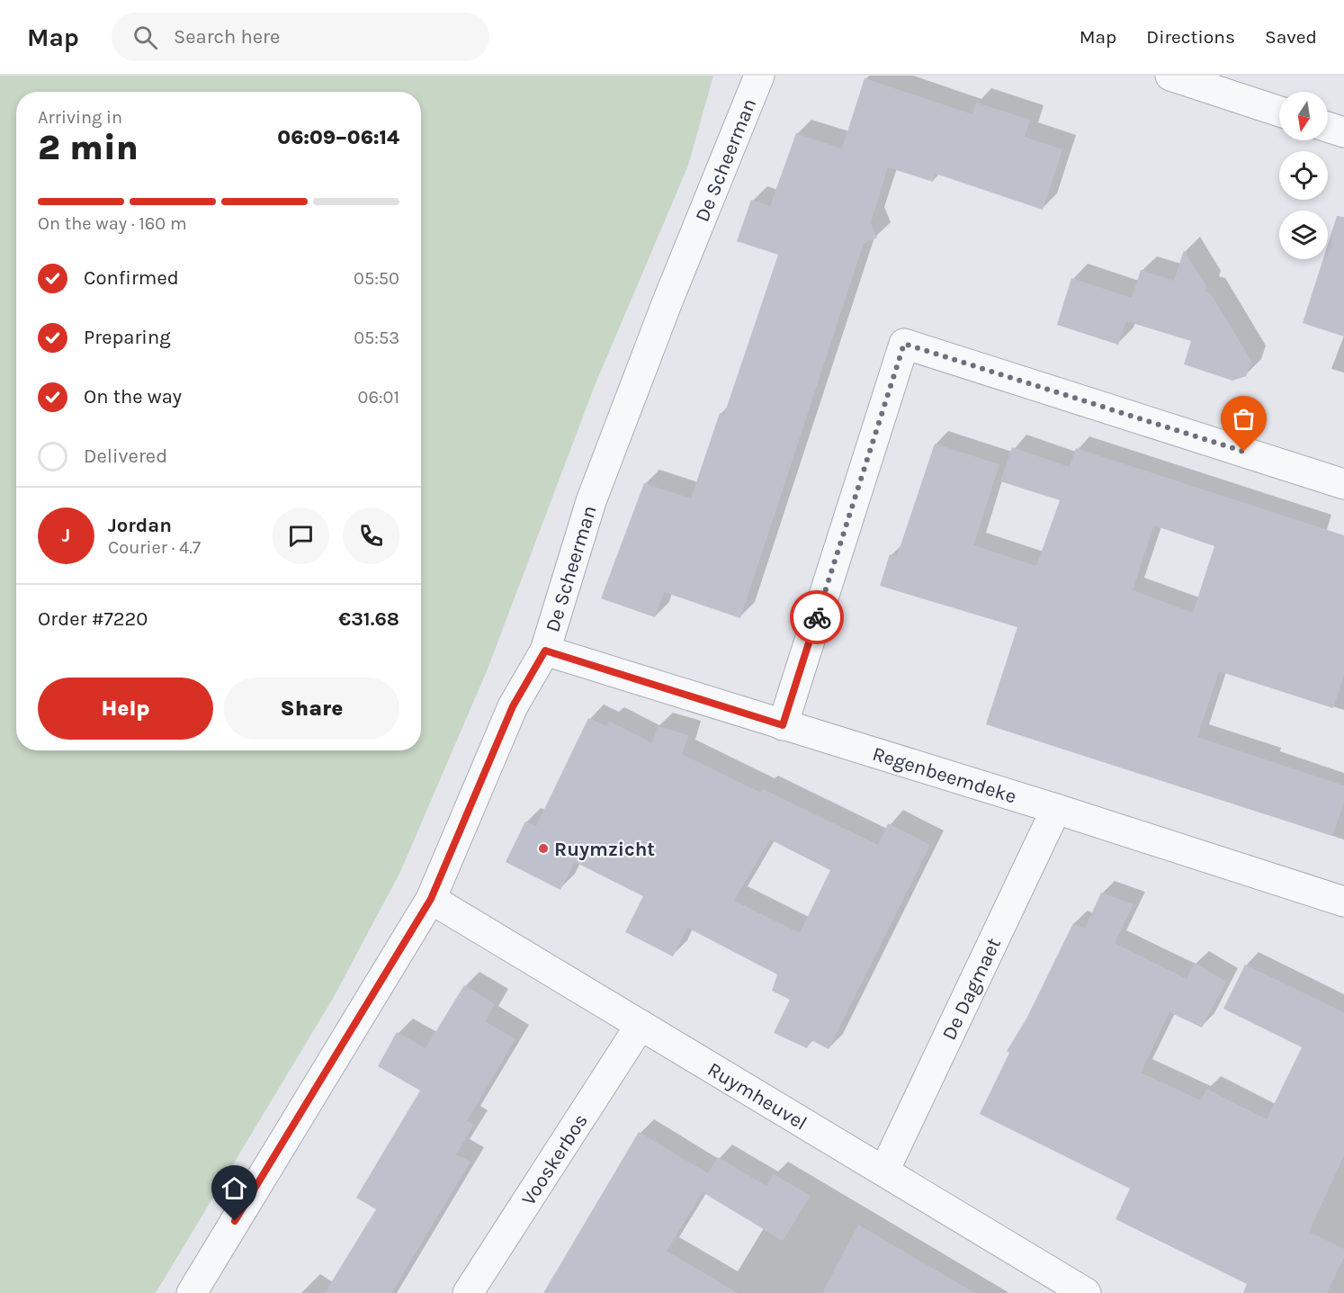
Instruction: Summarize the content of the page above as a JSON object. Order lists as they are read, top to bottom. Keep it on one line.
{"streets":{"street":["De Scheerman","Regenbeemdeke","De Dagmaet","Ruymheuvel","Vooskerbos"]},"crossings":[["De Scheerman","Regenbeemdeke"],["De Scheerman","Ruymheuvel"],["Regenbeemdeke","De Dagmaet"],["De Dagmaet","Ruymheuvel"],["Ruymheuvel","Vooskerbos"]],"places":["Ruymzicht"],"north":"bottom","page":{"header":"Map","search":"Search here","nav":["Map","Directions","Saved"],"heading":["2 min","Arriving in","06:09–06:14"],"panel":["Jordan","Courier · 4.7","Order #7220","€31.68"],"bar":"On the way · 160 m","list":[["Confirmed","05:50"],["Preparing","05:53"],["On the way","06:01"],"Delivered"],"round":"J","buttons":["Help","Share"]}}
